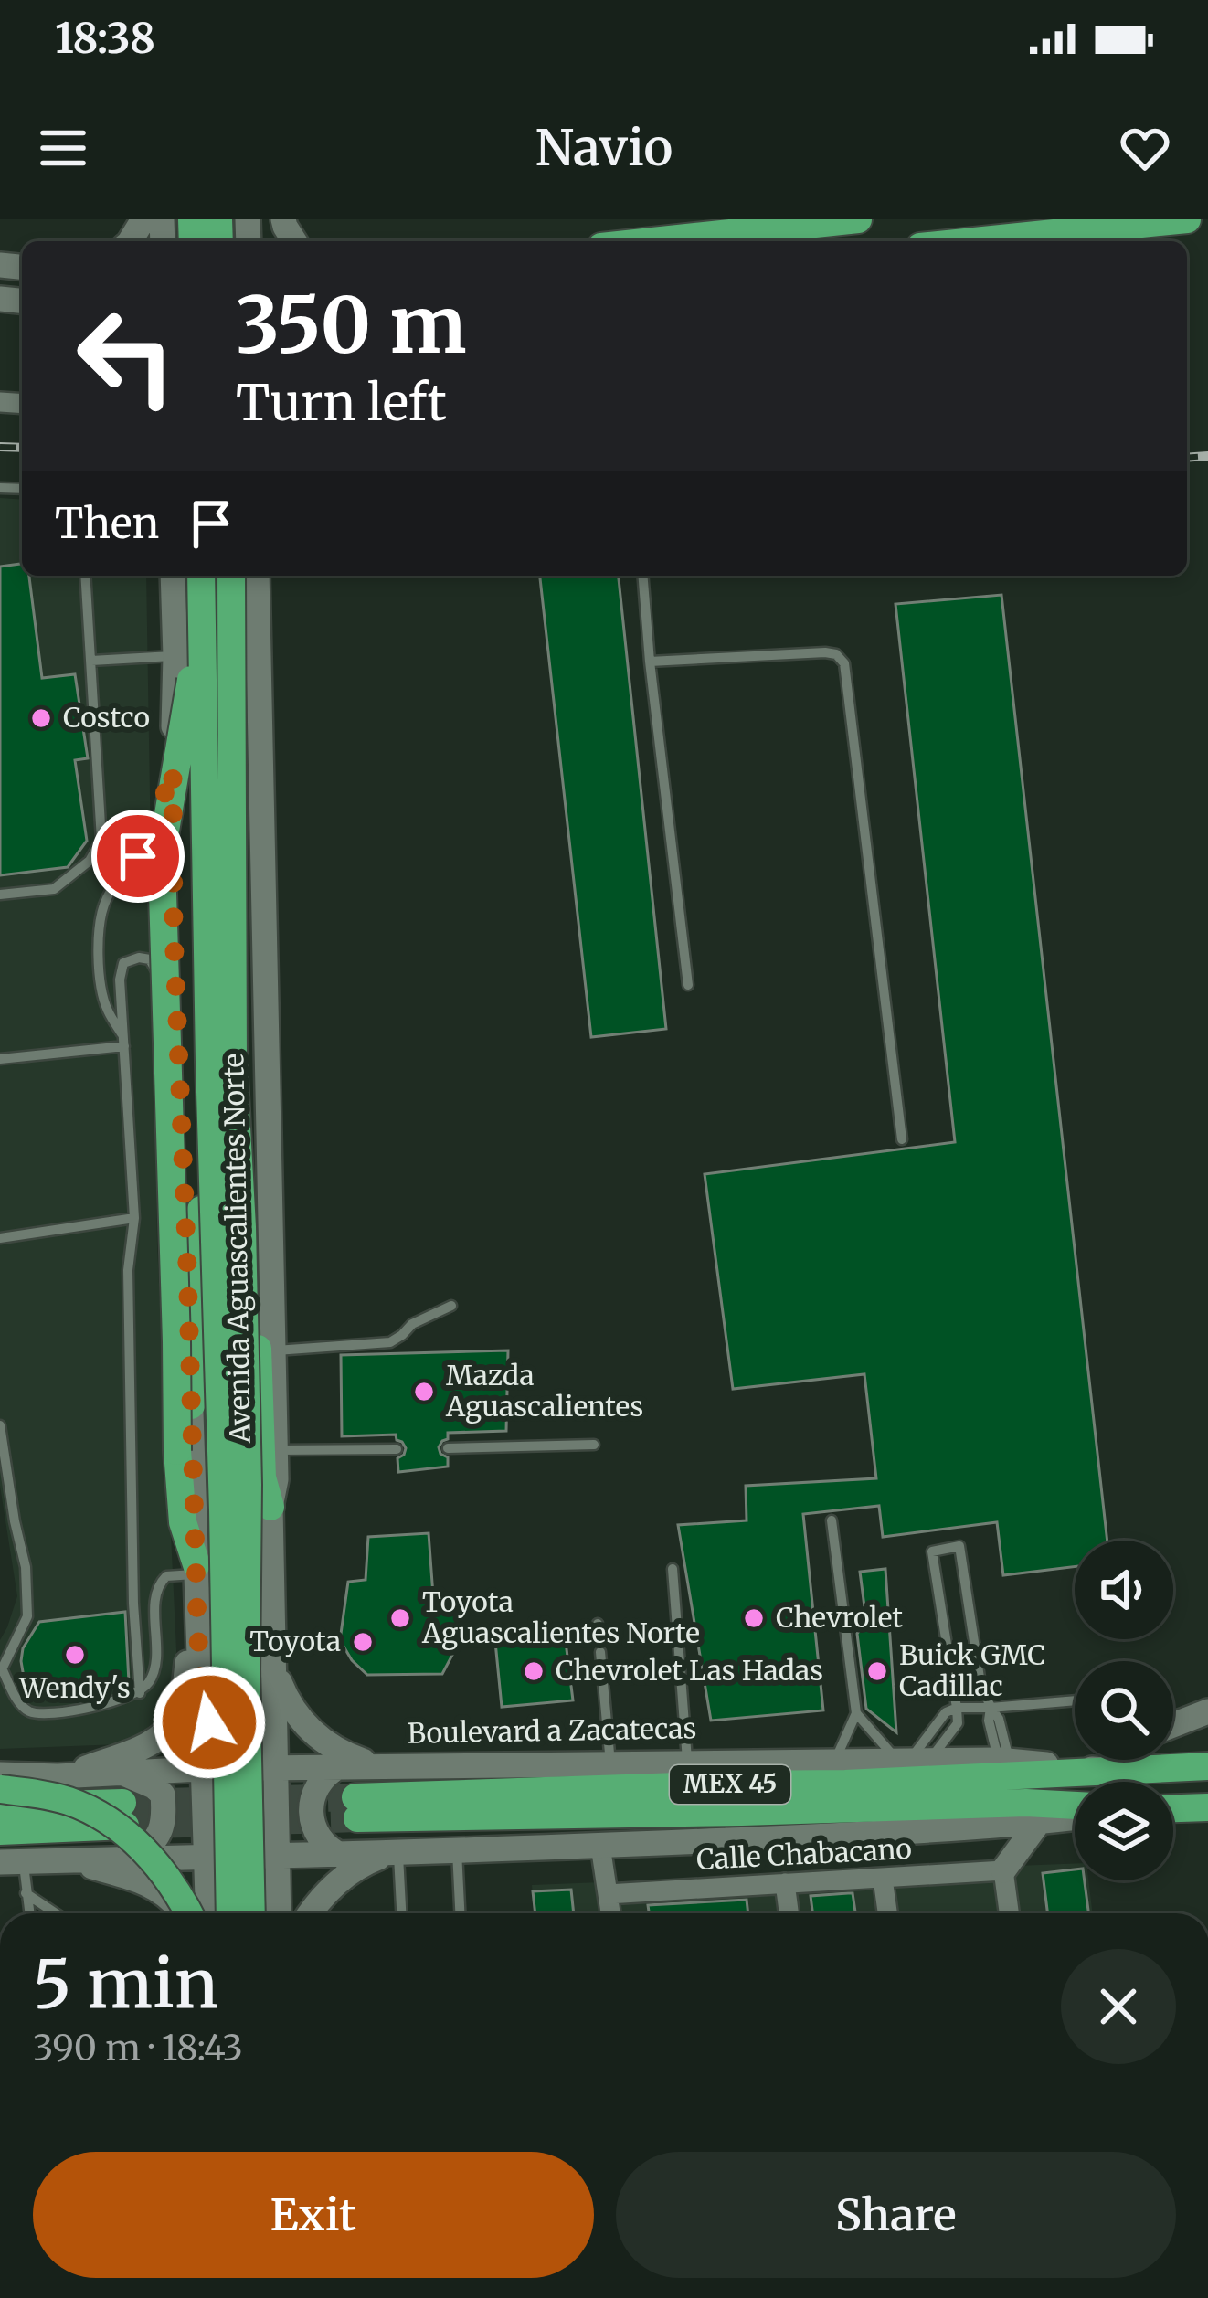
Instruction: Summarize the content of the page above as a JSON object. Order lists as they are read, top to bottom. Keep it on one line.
{"streets":{"main road":["Avenida Aguascalientes Norte","Boulevard a Zacatecas","MEX 45"],"street":["Calle Chabacano"]},"crossings":[["Avenida Aguascalientes Norte","Boulevard a Zacatecas"],["Avenida Aguascalientes Norte","MEX 45"]],"places":["Costco","Mazda Aguascalientes","Toyota Aguascalientes Norte","Chevrolet","Toyota","Wendy's","Chevrolet Las Hadas","Buick GMC Cadillac"],"page":{"status":"18:38","header":"Navio","turn":["350 m","Turn left"],"then":"Then","heading":["5 min","390 m · 18:43"],"buttons":["Exit","Share"]}}
